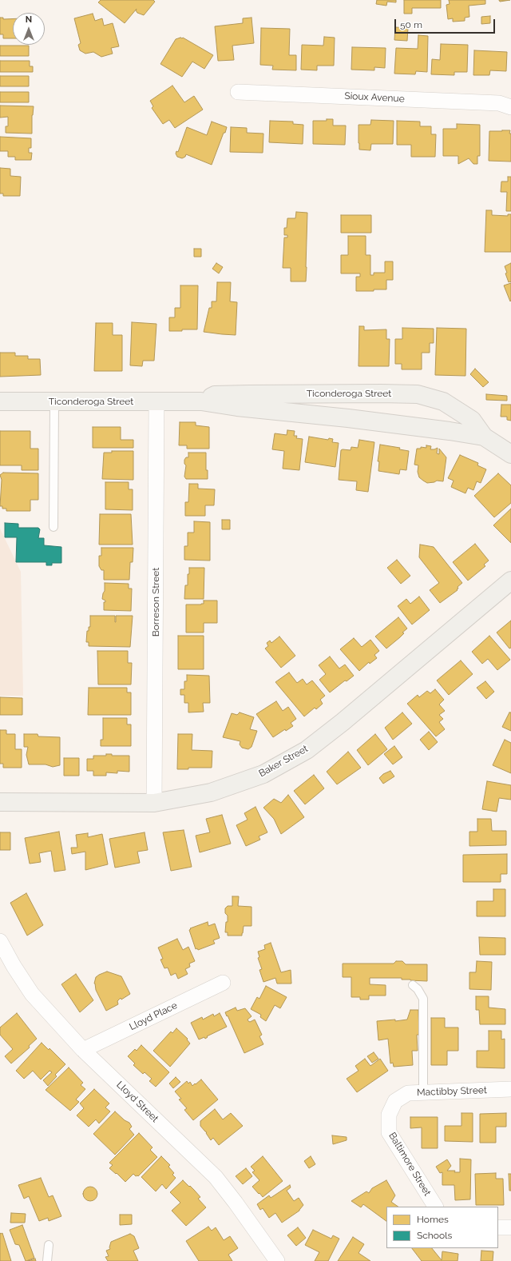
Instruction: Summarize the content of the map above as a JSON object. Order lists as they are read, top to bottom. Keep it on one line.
{"streets":{"street":["Sioux Avenue","Ticonderoga Street","Borreson Street","Baker Street","Lloyd Place","Mactibby Street","Lloyd Street","Baltimore Street"]},"crossings":[["Ticonderoga Street","Borreson Street"],["Borreson Street","Baker Street"],["Lloyd Place","Lloyd Street"],["Mactibby Street","Baltimore Street"]],"legend":["Homes","Schools"],"scale_bar":"50 m","north":"top"}
